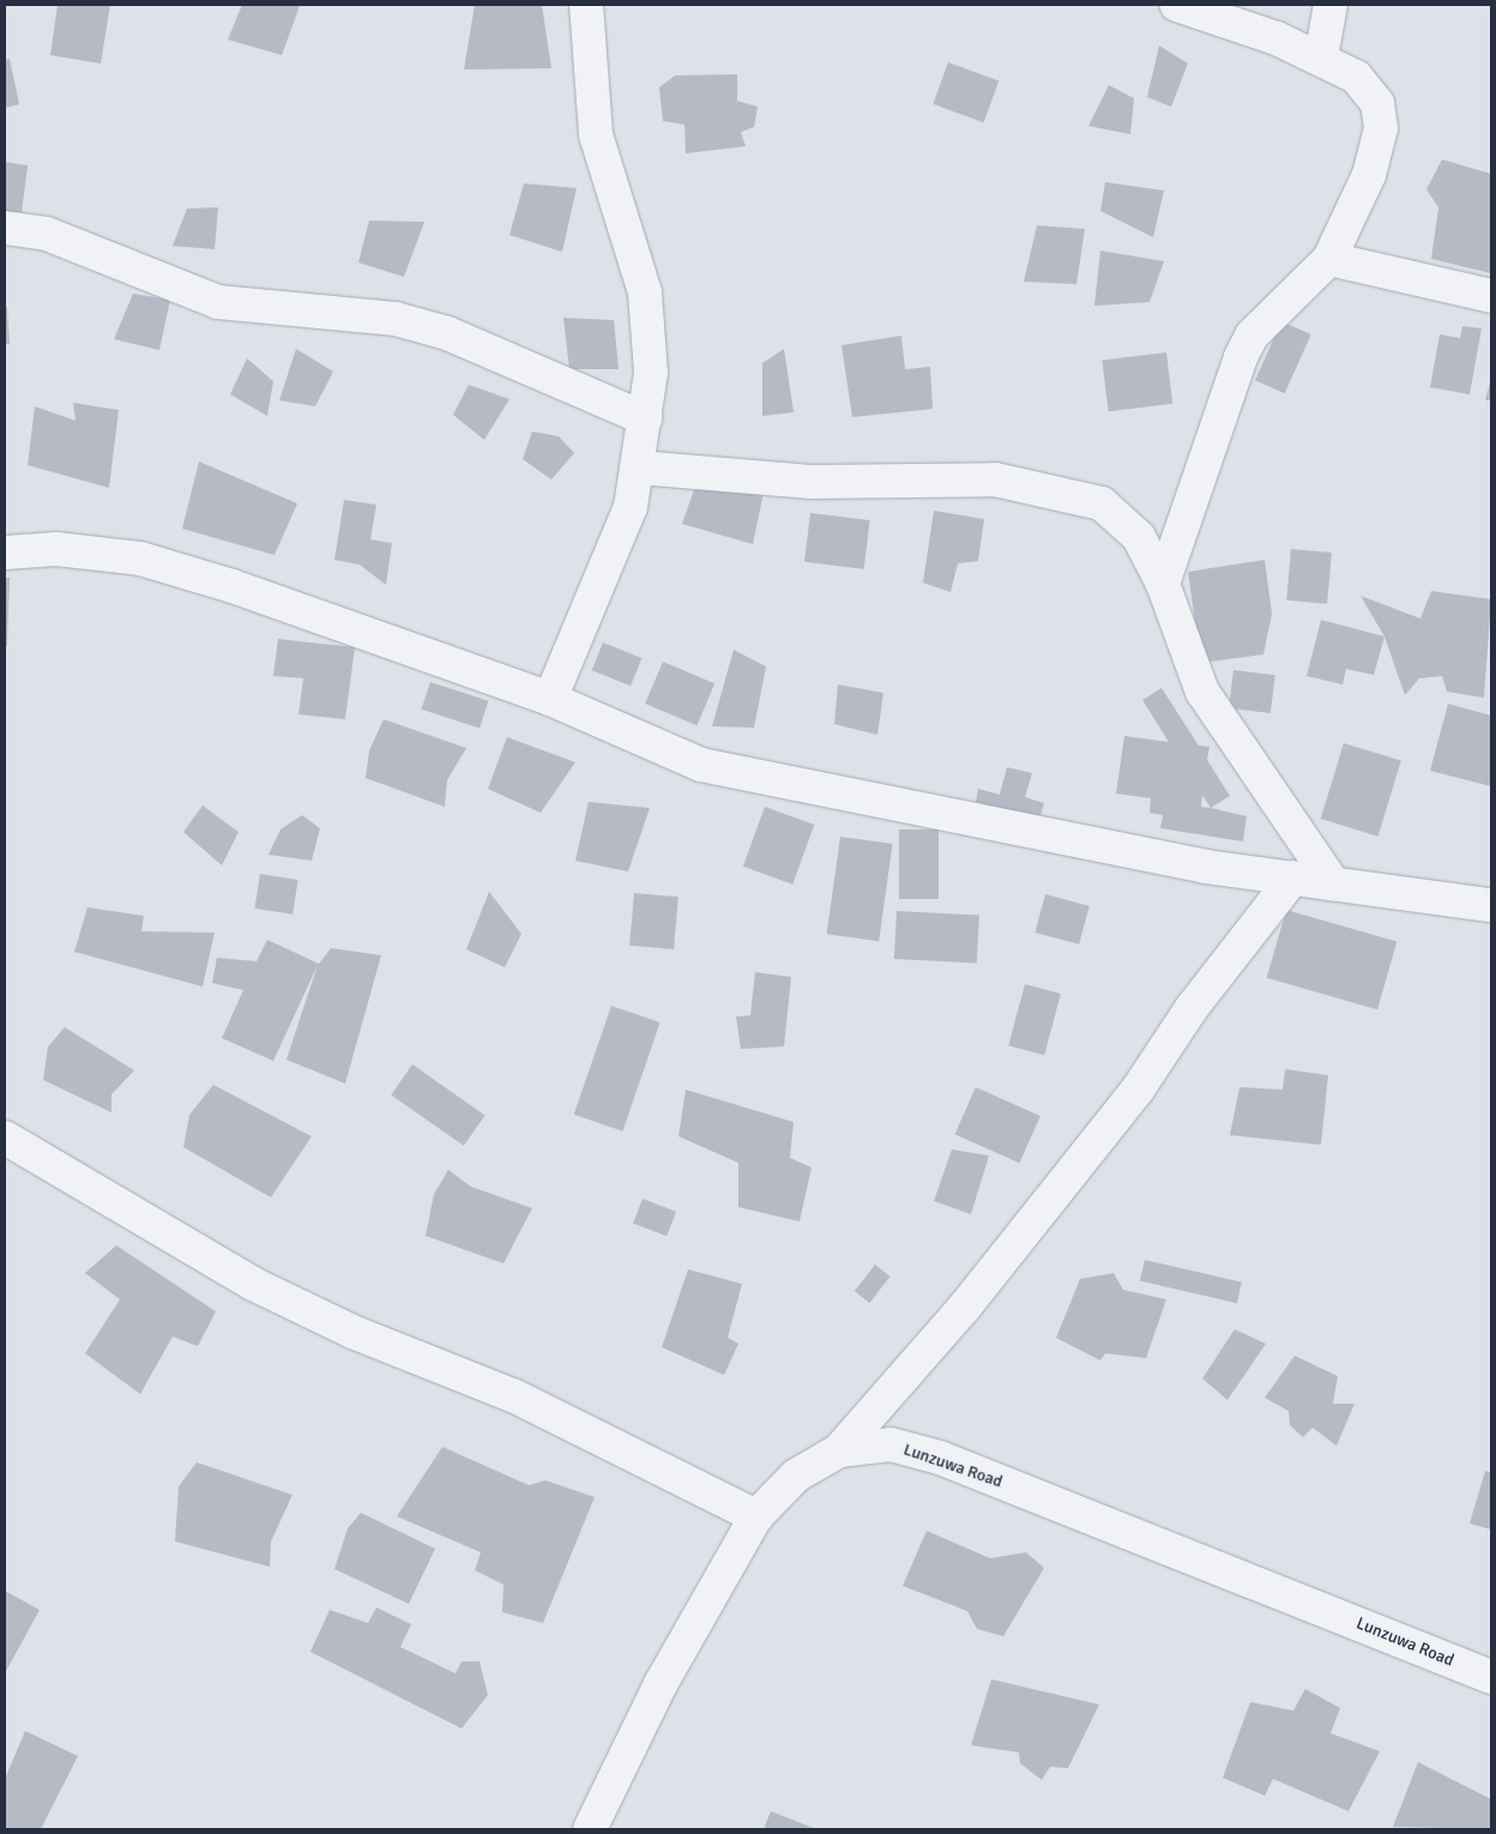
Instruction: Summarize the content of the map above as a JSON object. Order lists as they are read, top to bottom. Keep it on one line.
{"streets":{"street":["Lunzuwa Road"]}}
